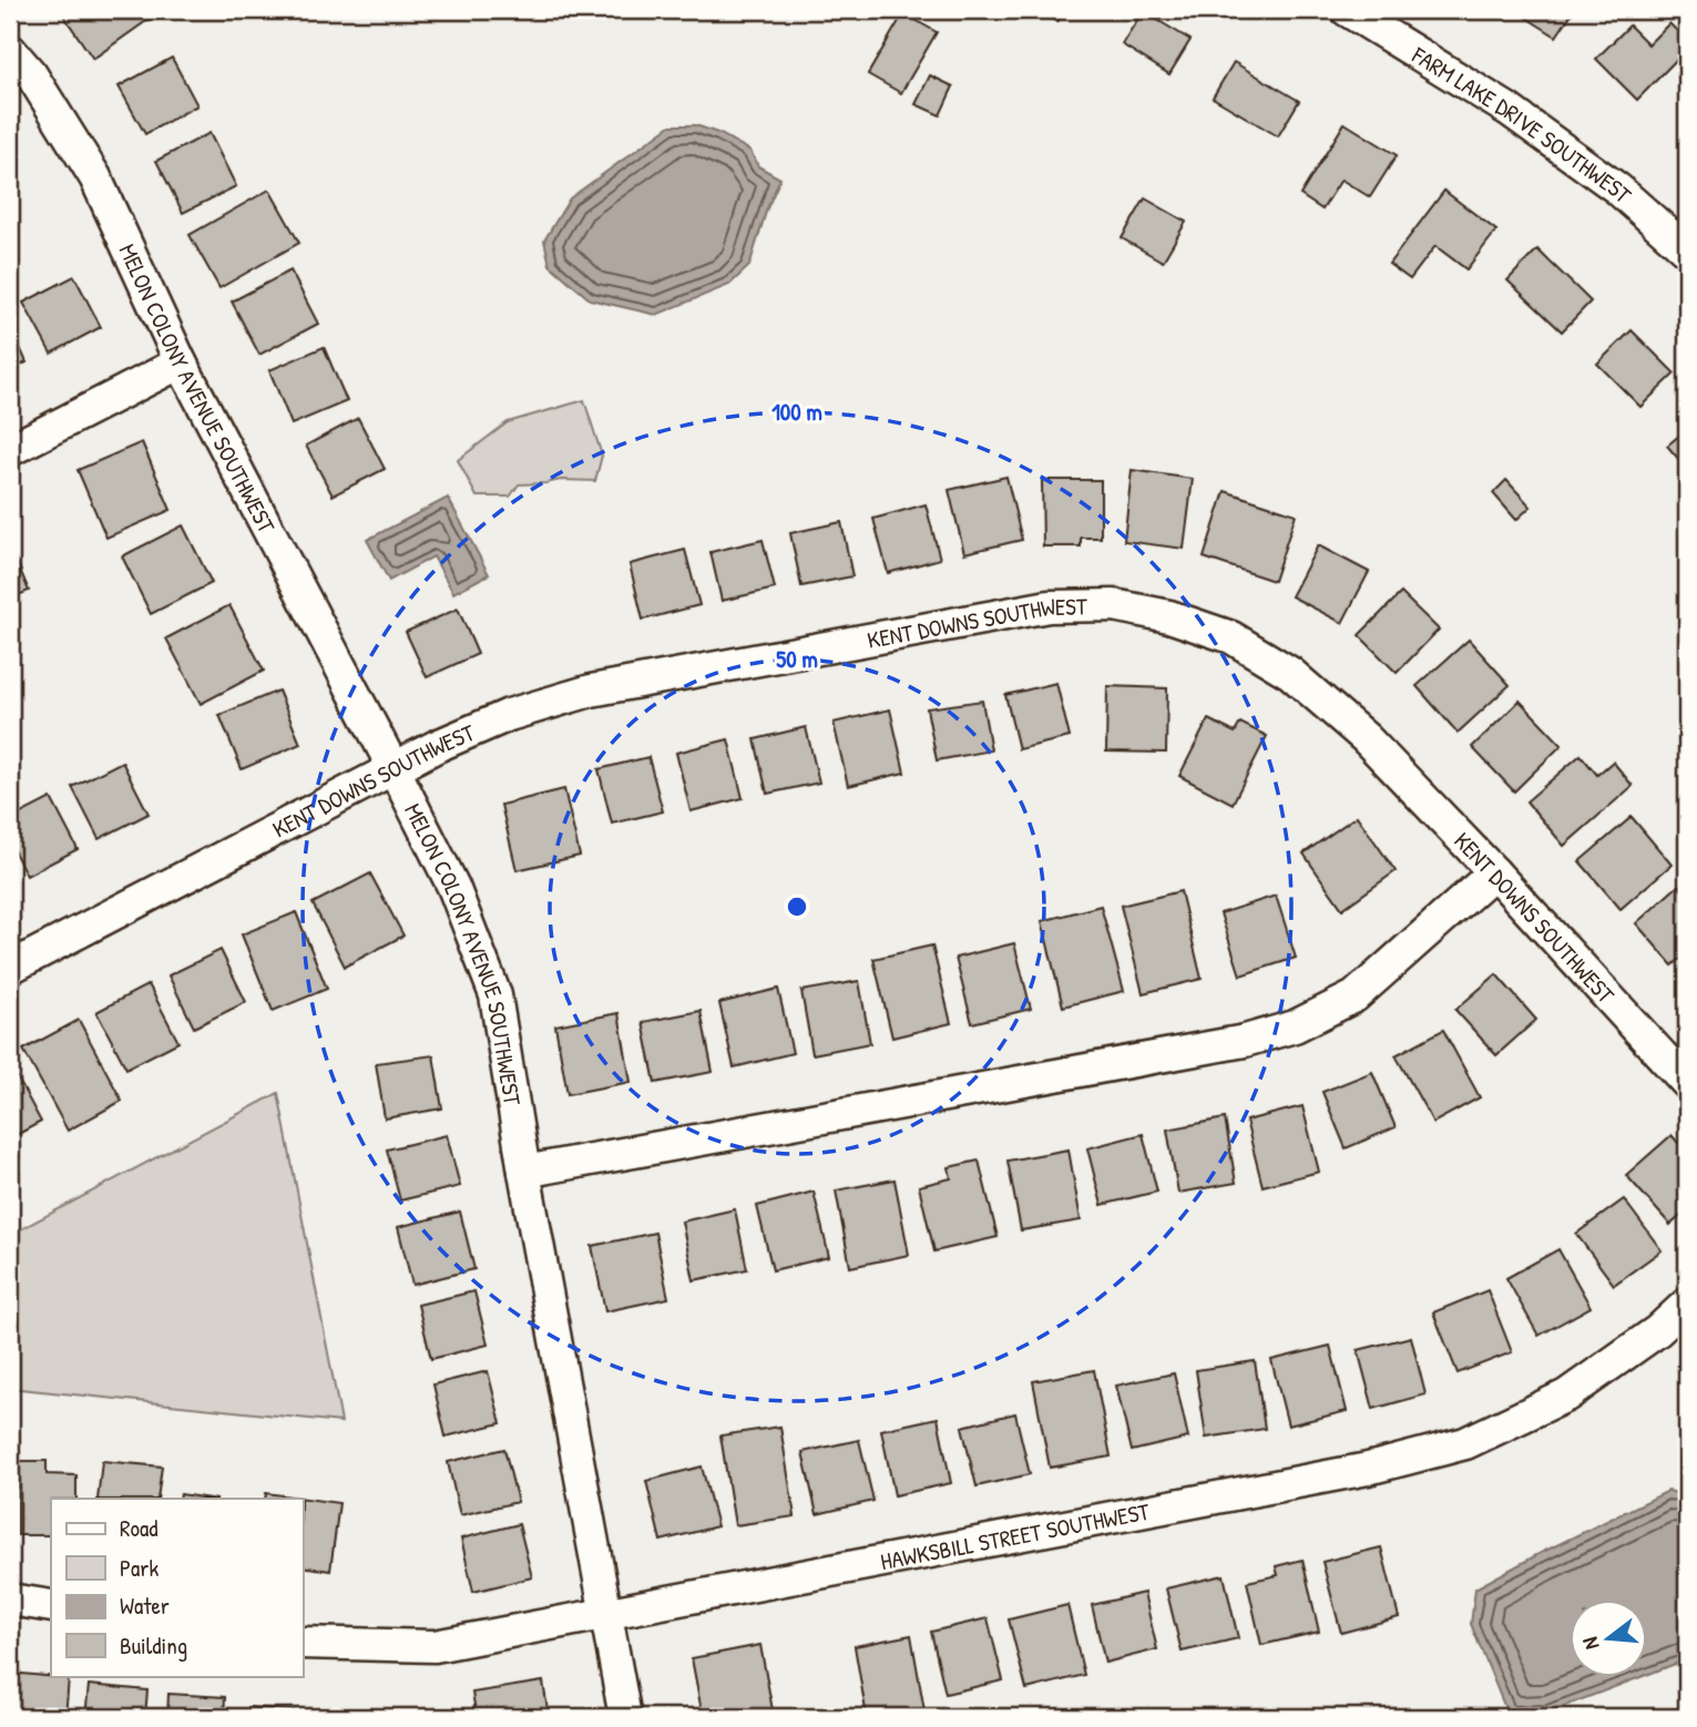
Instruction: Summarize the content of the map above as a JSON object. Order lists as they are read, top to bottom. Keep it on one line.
{"streets":{"street":["FARM LAKE DRIVE SOUTHWEST","MELON COLONY AVENUE SOUTHWEST","KENT DOWNS SOUTHWEST","HAWKSBILL STREET SOUTHWEST"]},"crossings":[["MELON COLONY AVENUE SOUTHWEST","KENT DOWNS SOUTHWEST"],["MELON COLONY AVENUE SOUTHWEST","HAWKSBILL STREET SOUTHWEST"]],"legend":["Road","Park","Water","Building"],"north":"left","rings":["100 m","50 m"]}
